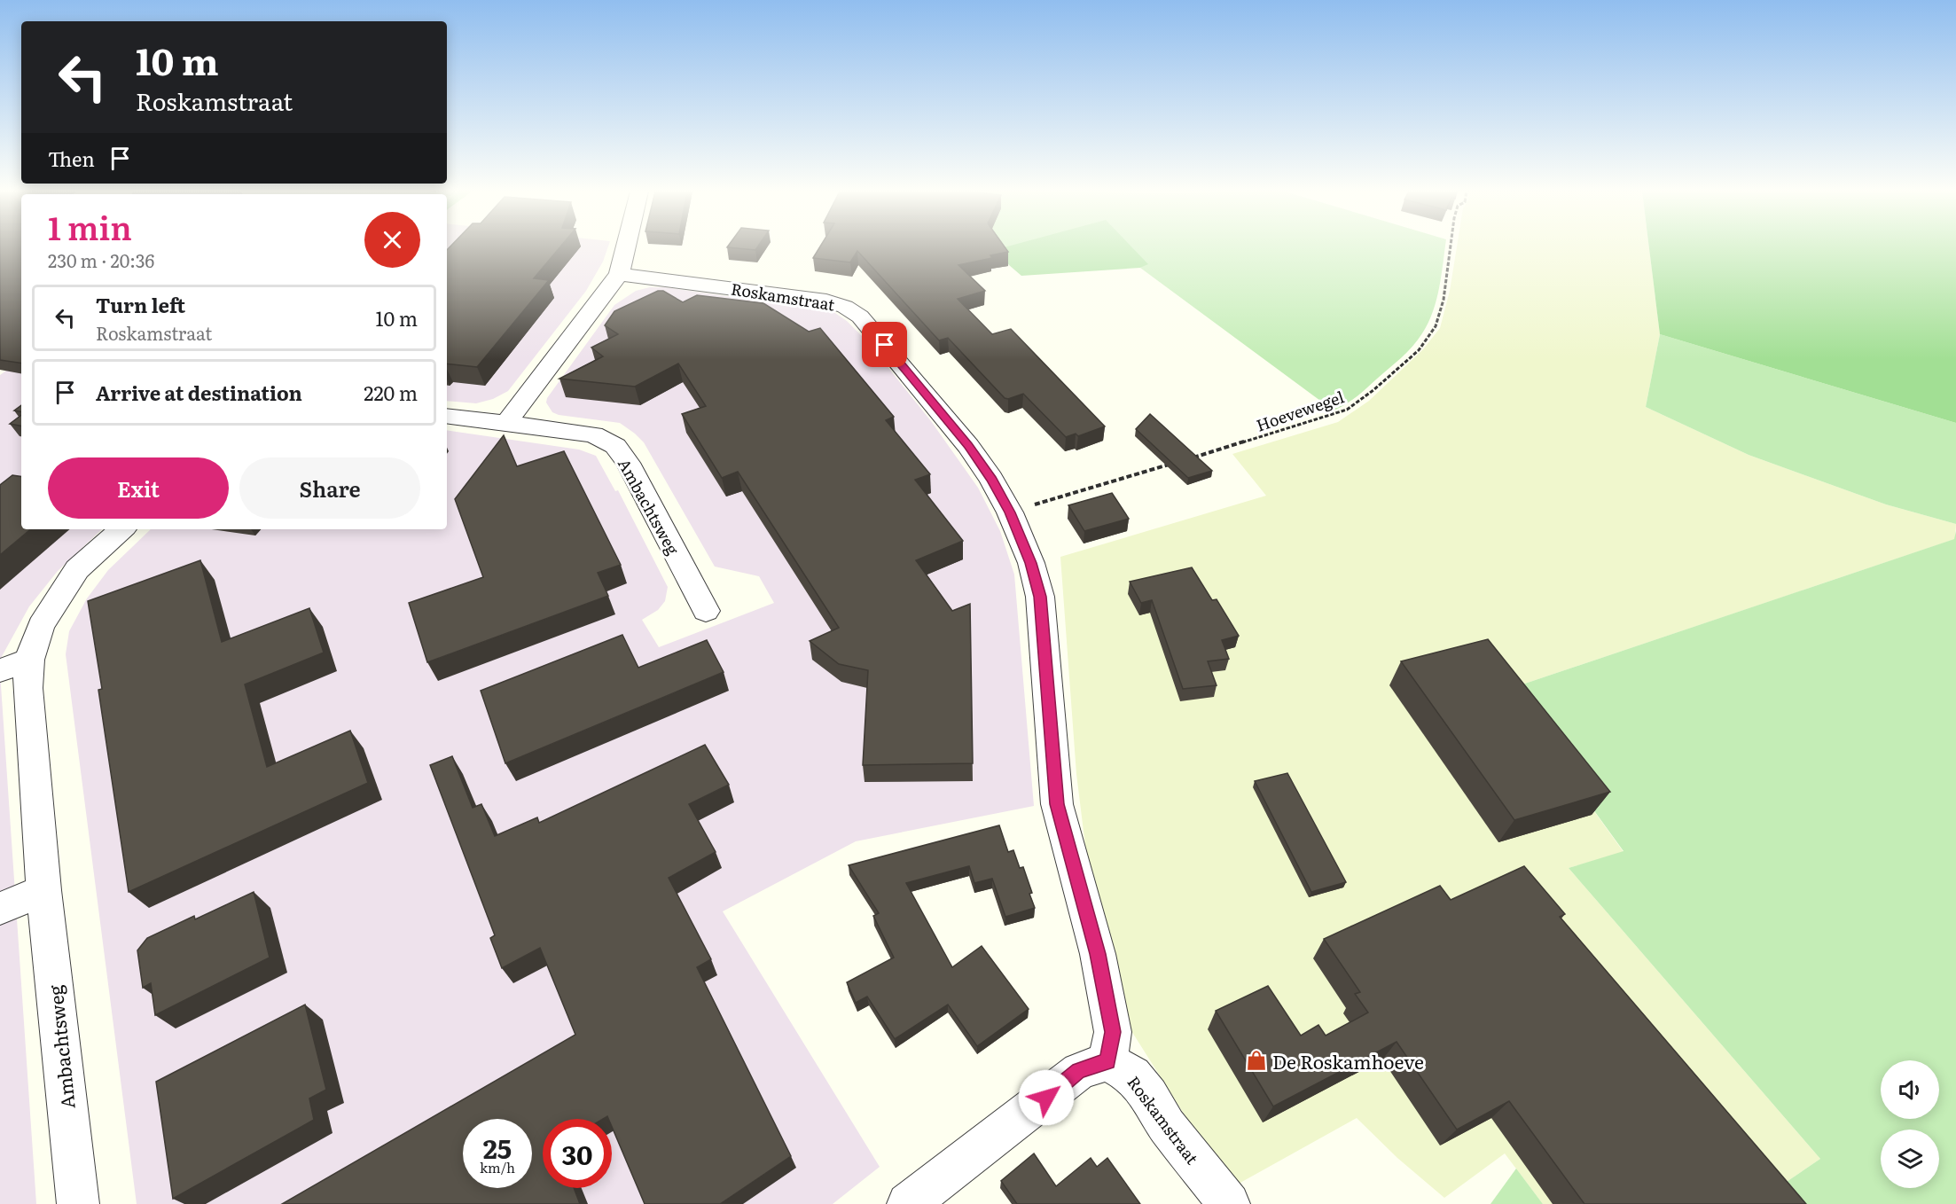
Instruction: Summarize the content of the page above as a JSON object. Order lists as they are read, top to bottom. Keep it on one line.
{"streets":{"street":["Roskamstraat","Ambachtsweg"],"path":["Hoevewegel"]},"places":{"shop":["De Roskamhoeve"]},"page":{"turn":["10 m","Roskamstraat"],"then":"Then","heading":["1 min","230 m · 20:36"],"list":[{"name":"Turn left","note":"Roskamstraat","value":"10 m"},{"name":"Arrive at destination","value":"220 m"}],"buttons":["Exit","Share"],"speed":"25 km/h","limit":"30"}}
